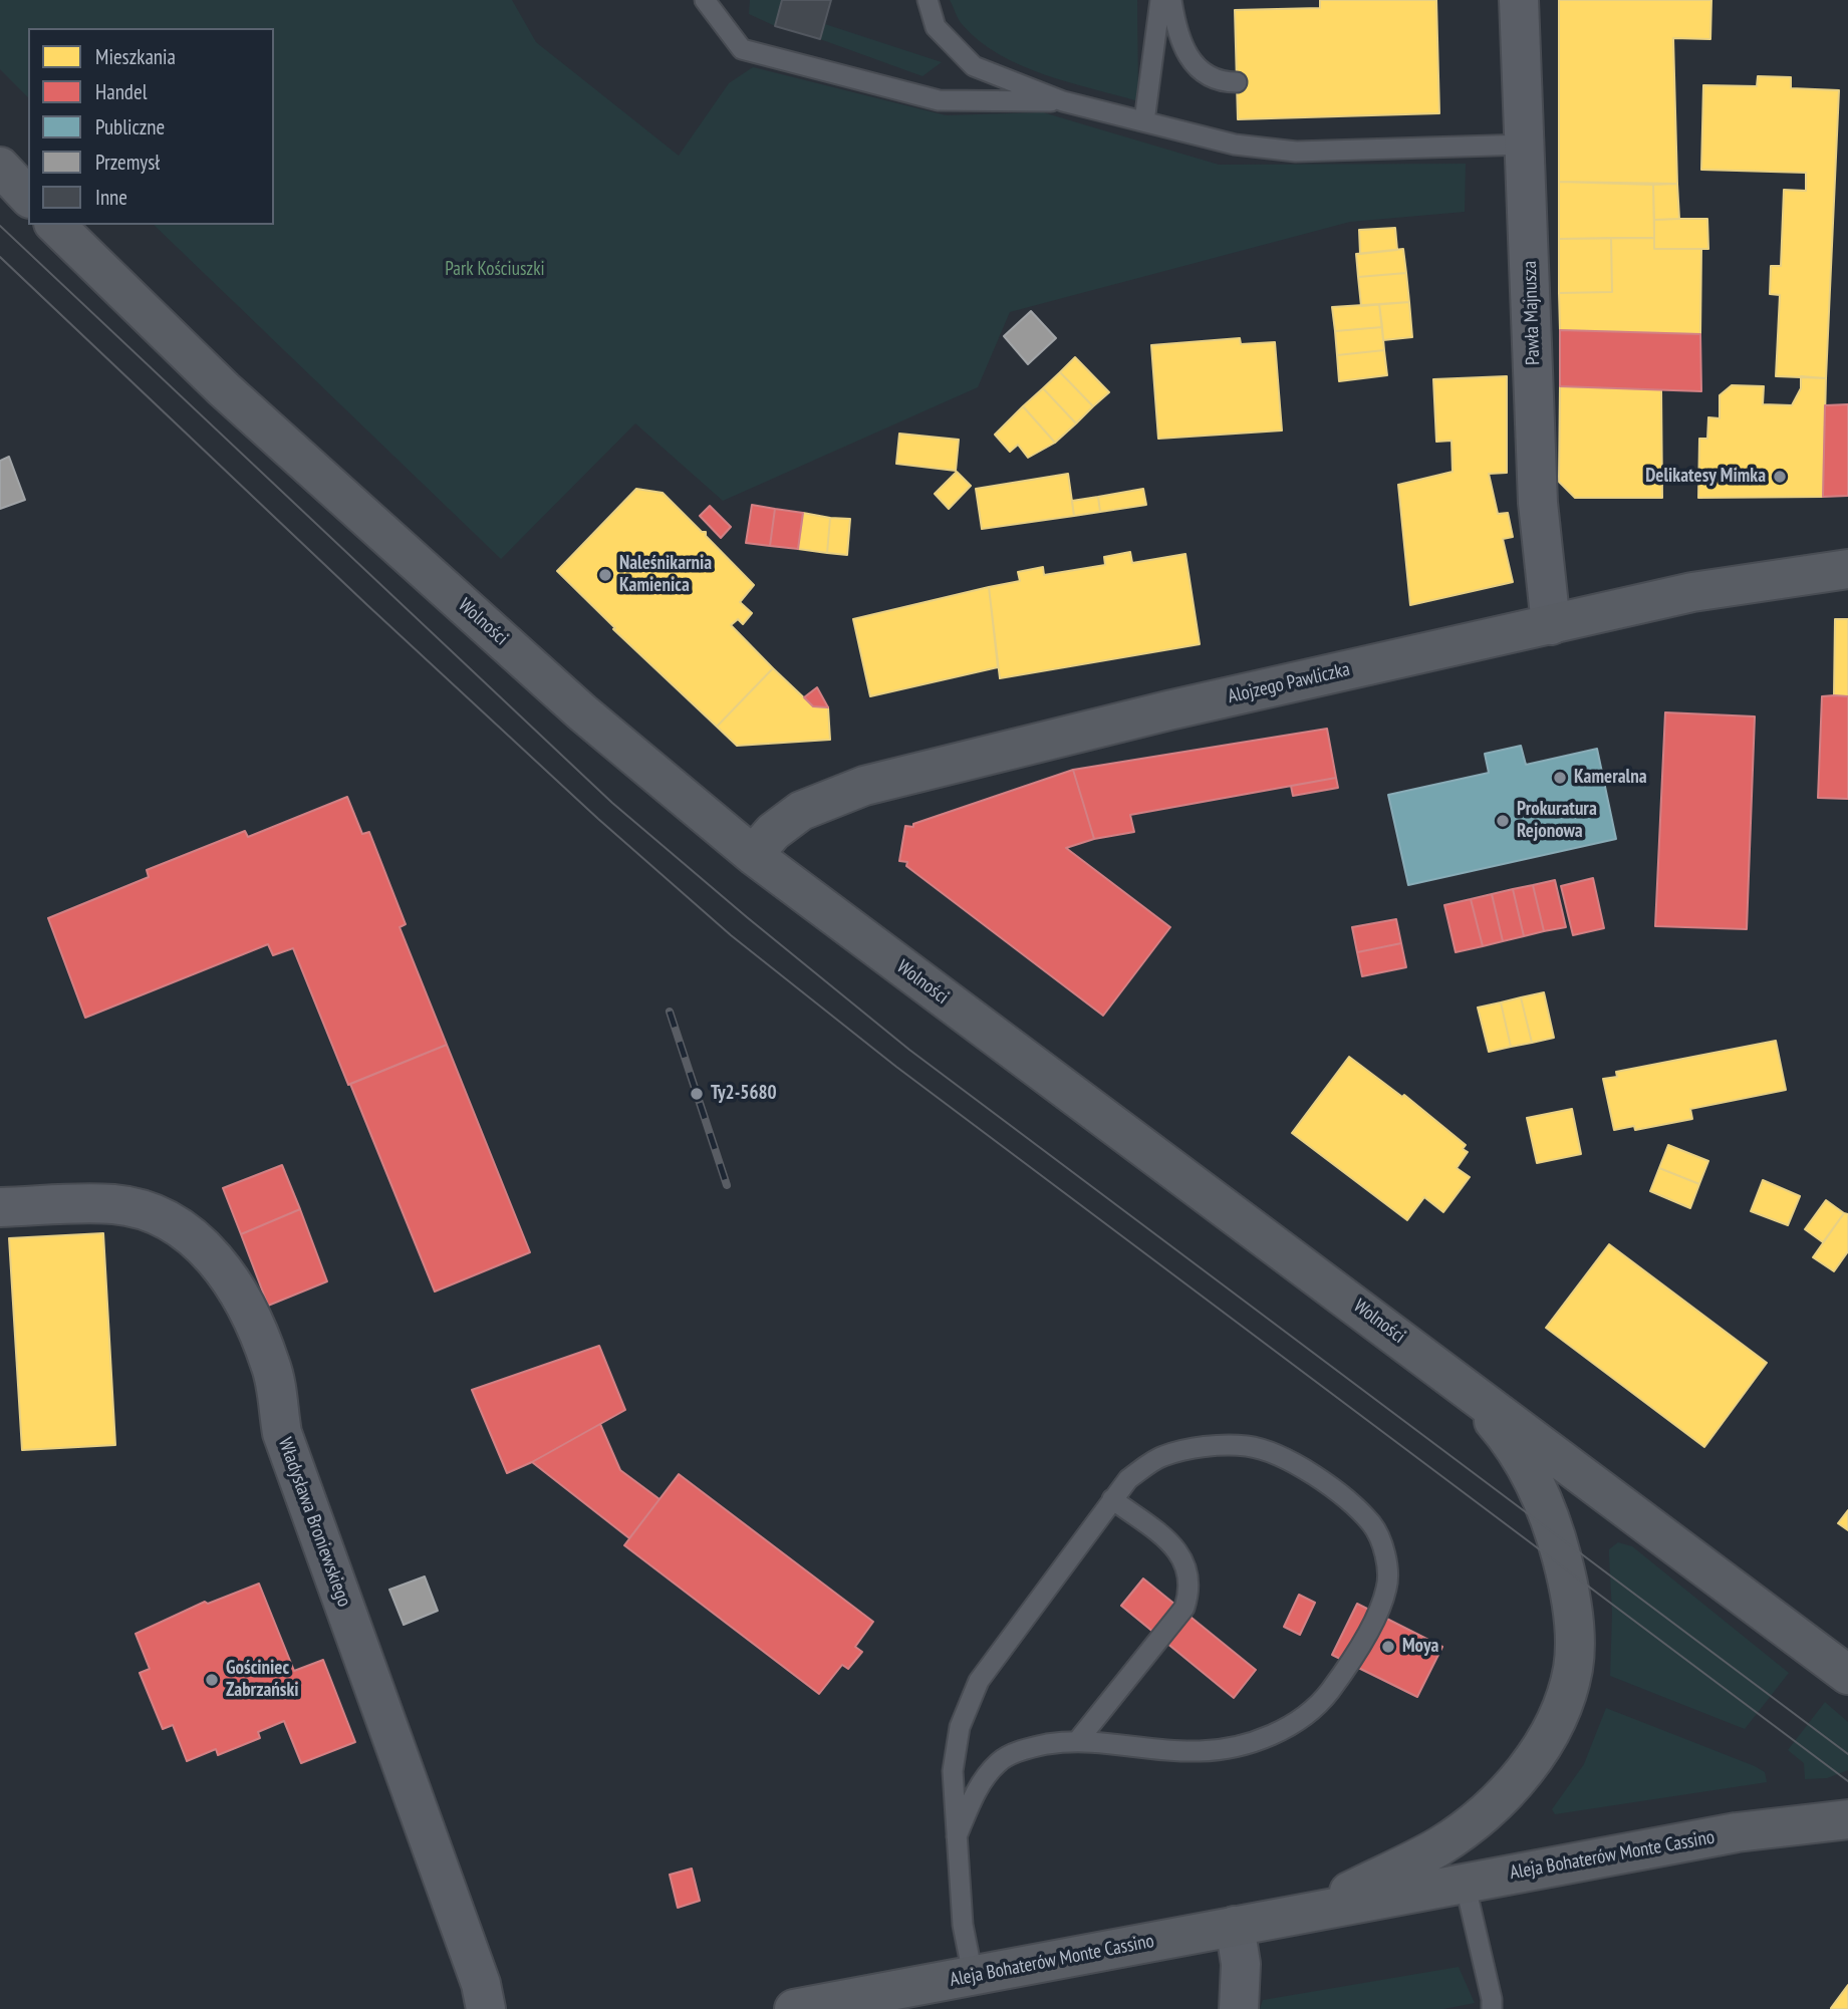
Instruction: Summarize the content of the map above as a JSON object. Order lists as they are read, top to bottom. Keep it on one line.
{"streets":{"street":["Pawła Majnusza","Wolności","Alojzego Pawliczka","Władysława Broniewskiego","Aleja Bohaterów Monte Cassino"]},"crossings":[["Pawła Majnusza","Alojzego Pawliczka"],["Wolności","Alojzego Pawliczka"],["Wolności","Aleja Bohaterów Monte Cassino"]],"parks":["Park Kościuszki"],"places":["Delikatesy Mimka","Naleśnikarnia Kamienica","Kameralna","Prokuratura Rejonowa","Ty2-5680","Moya","Gościniec Zabrzański"],"legend":["Mieszkania","Handel","Publiczne","Przemysł","Inne"]}
